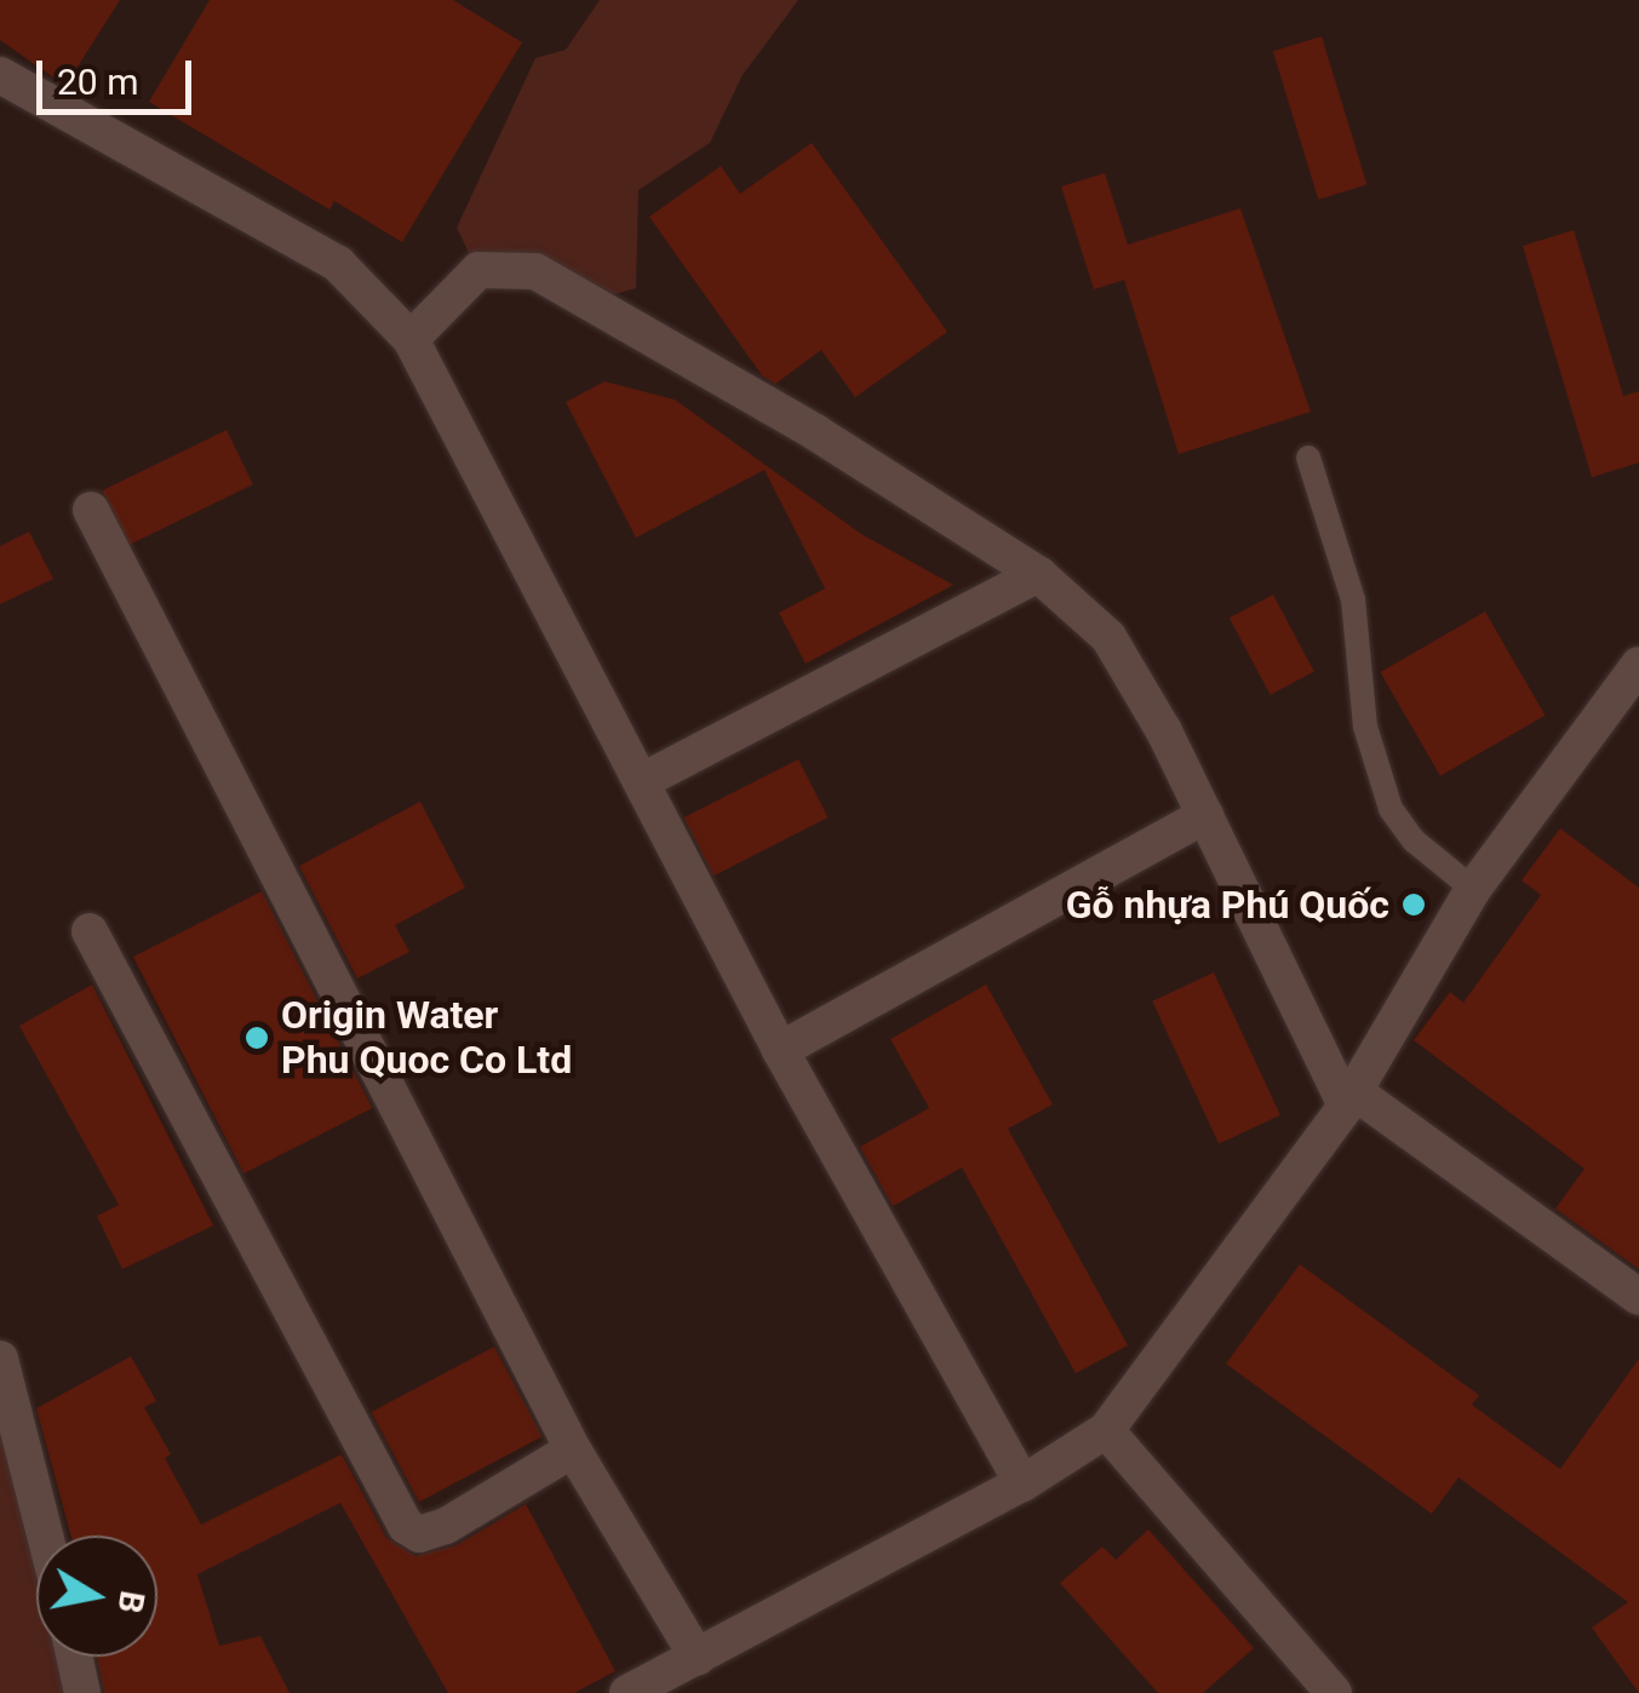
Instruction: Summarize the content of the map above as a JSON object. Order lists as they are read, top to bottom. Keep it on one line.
{"places":["Gỗ nhựa Phú Quốc","Origin Water Phu Quoc Co Ltd"],"scale_bar":"20 m","north":"right"}
